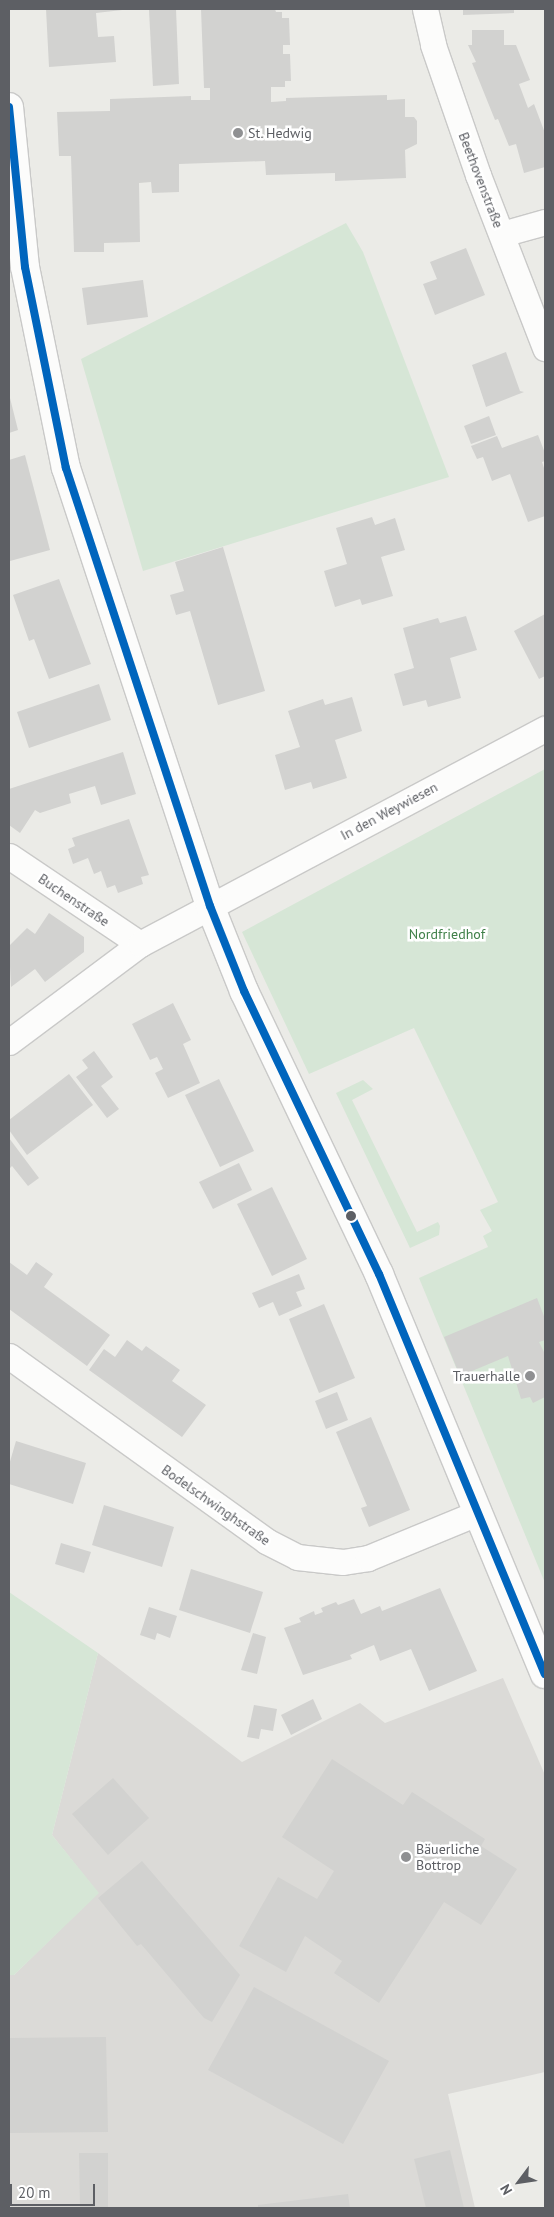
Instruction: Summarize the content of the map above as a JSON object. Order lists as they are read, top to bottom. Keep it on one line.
{"streets":{"street":["Beethovenstraße","In den Weywiesen","Buchenstraße","Bodelschwinghstraße"]},"crossings":[["In den Weywiesen","Buchenstraße"]],"parks":["Nordfriedhof"],"places":["St. Hedwig","Trauerhalle","Bäuerliche Bottrop"],"scale_bar":"20 m","north":"bottom left"}
